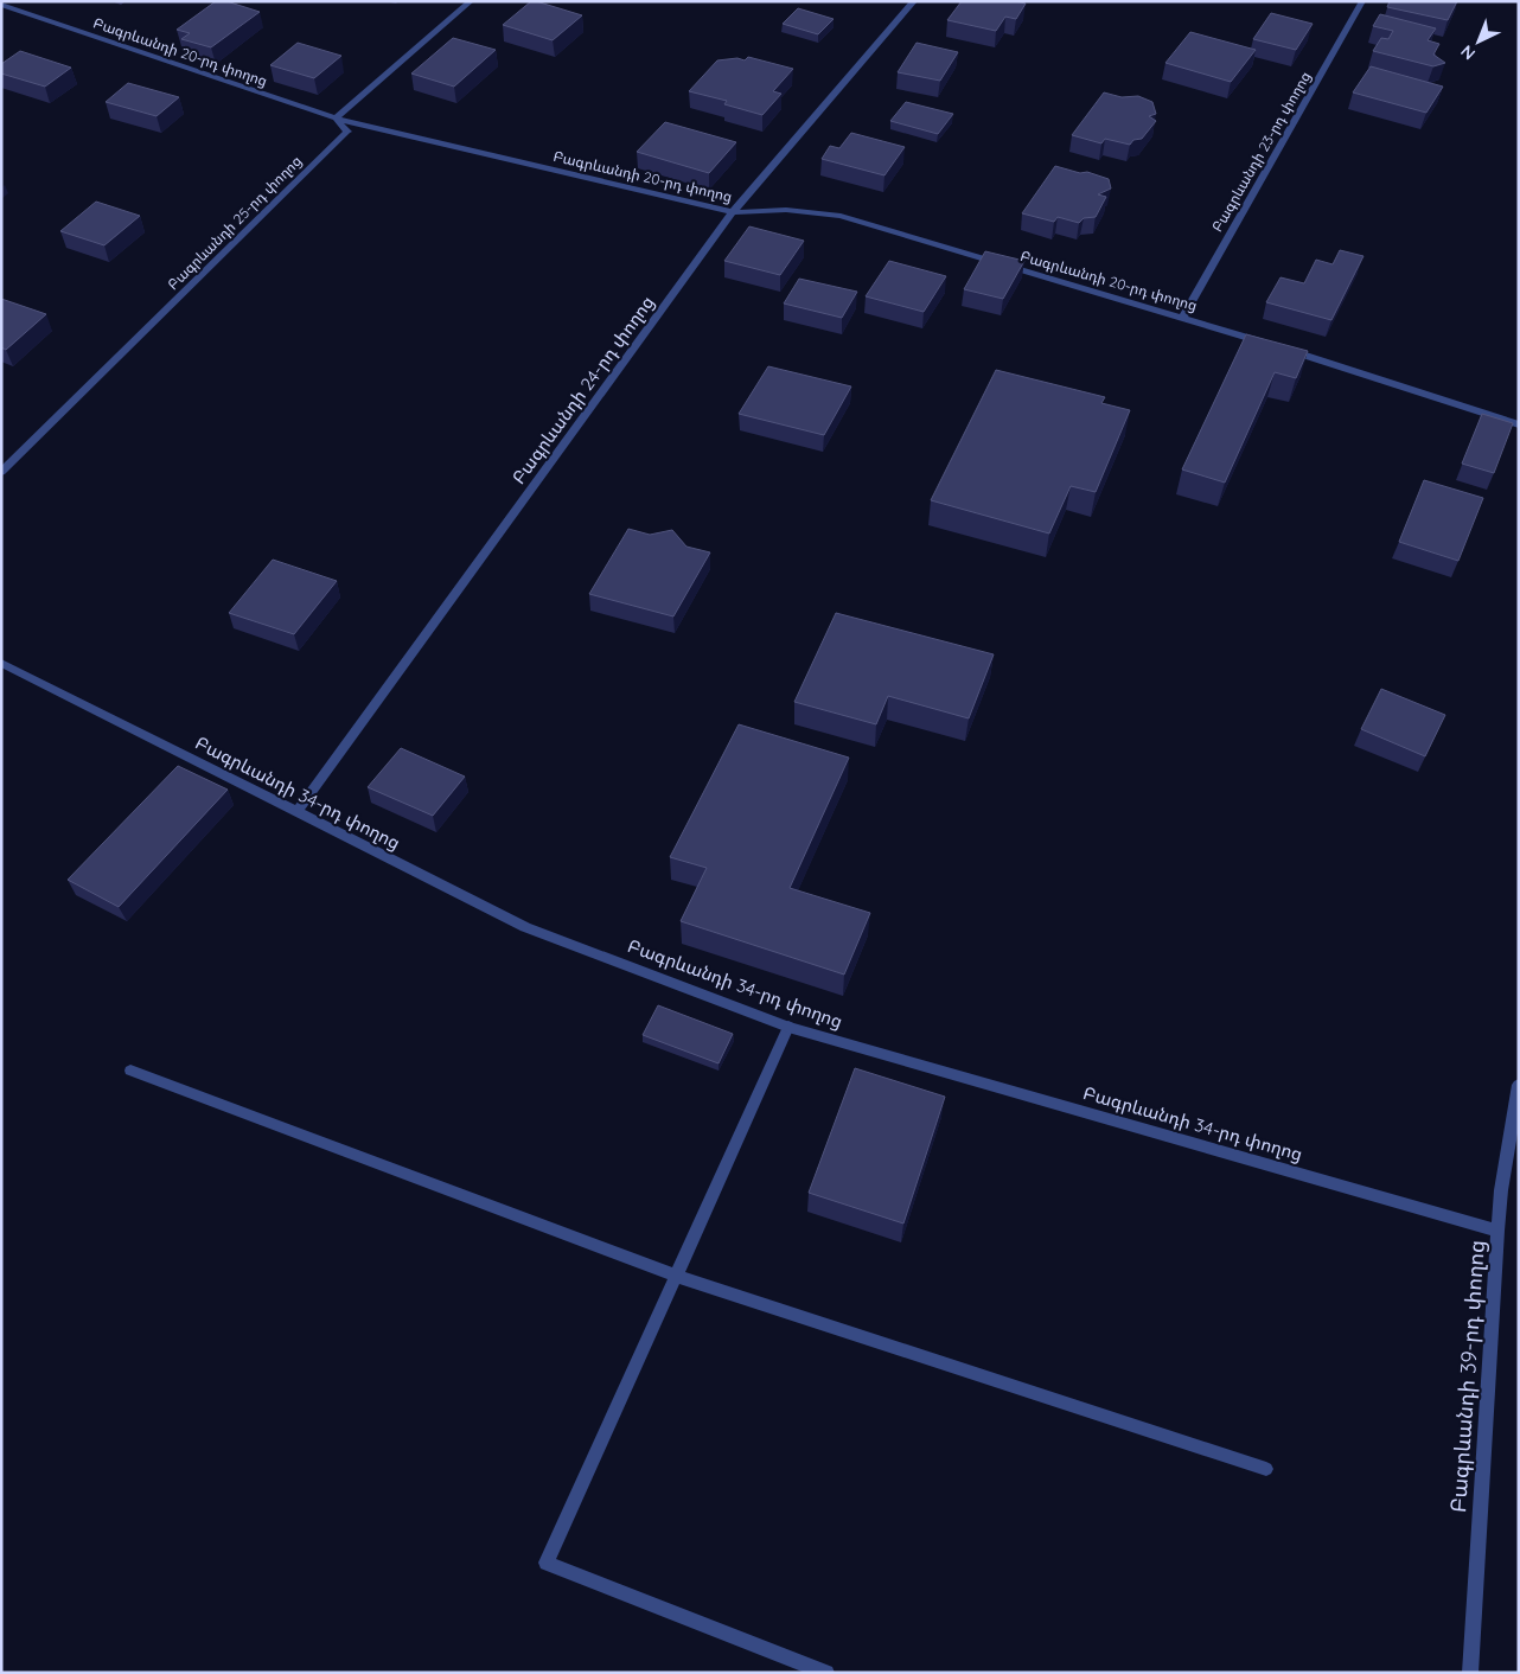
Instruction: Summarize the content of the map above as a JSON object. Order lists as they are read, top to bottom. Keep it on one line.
{"streets":{"street":["Բագրևանդի 20-րդ փողոց","Բագրևանդի 23-րդ փողոց","Բագրևանդի 25-րդ փողոց","Բագրևանդի 24-րդ փողոց","Բագրևանդի 34-րդ փողոց","Բագրևանդի 39-րդ փողոց"]},"crossings":[["Բագրևանդի 20-րդ փողոց","Բագրևանդի 23-րդ փողոց"],["Բագրևանդի 20-րդ փողոց","Բագրևանդի 25-րդ փողոց"],["Բագրևանդի 20-րդ փողոց","Բագրևանդի 24-րդ փողոց"],["Բագրևանդի 24-րդ փողոց","Բագրևանդի 34-րդ փողոց"],["Բագրևանդի 34-րդ փողոց","Բագրևանդի 39-րդ փողոց"]],"north":"bottom left"}
